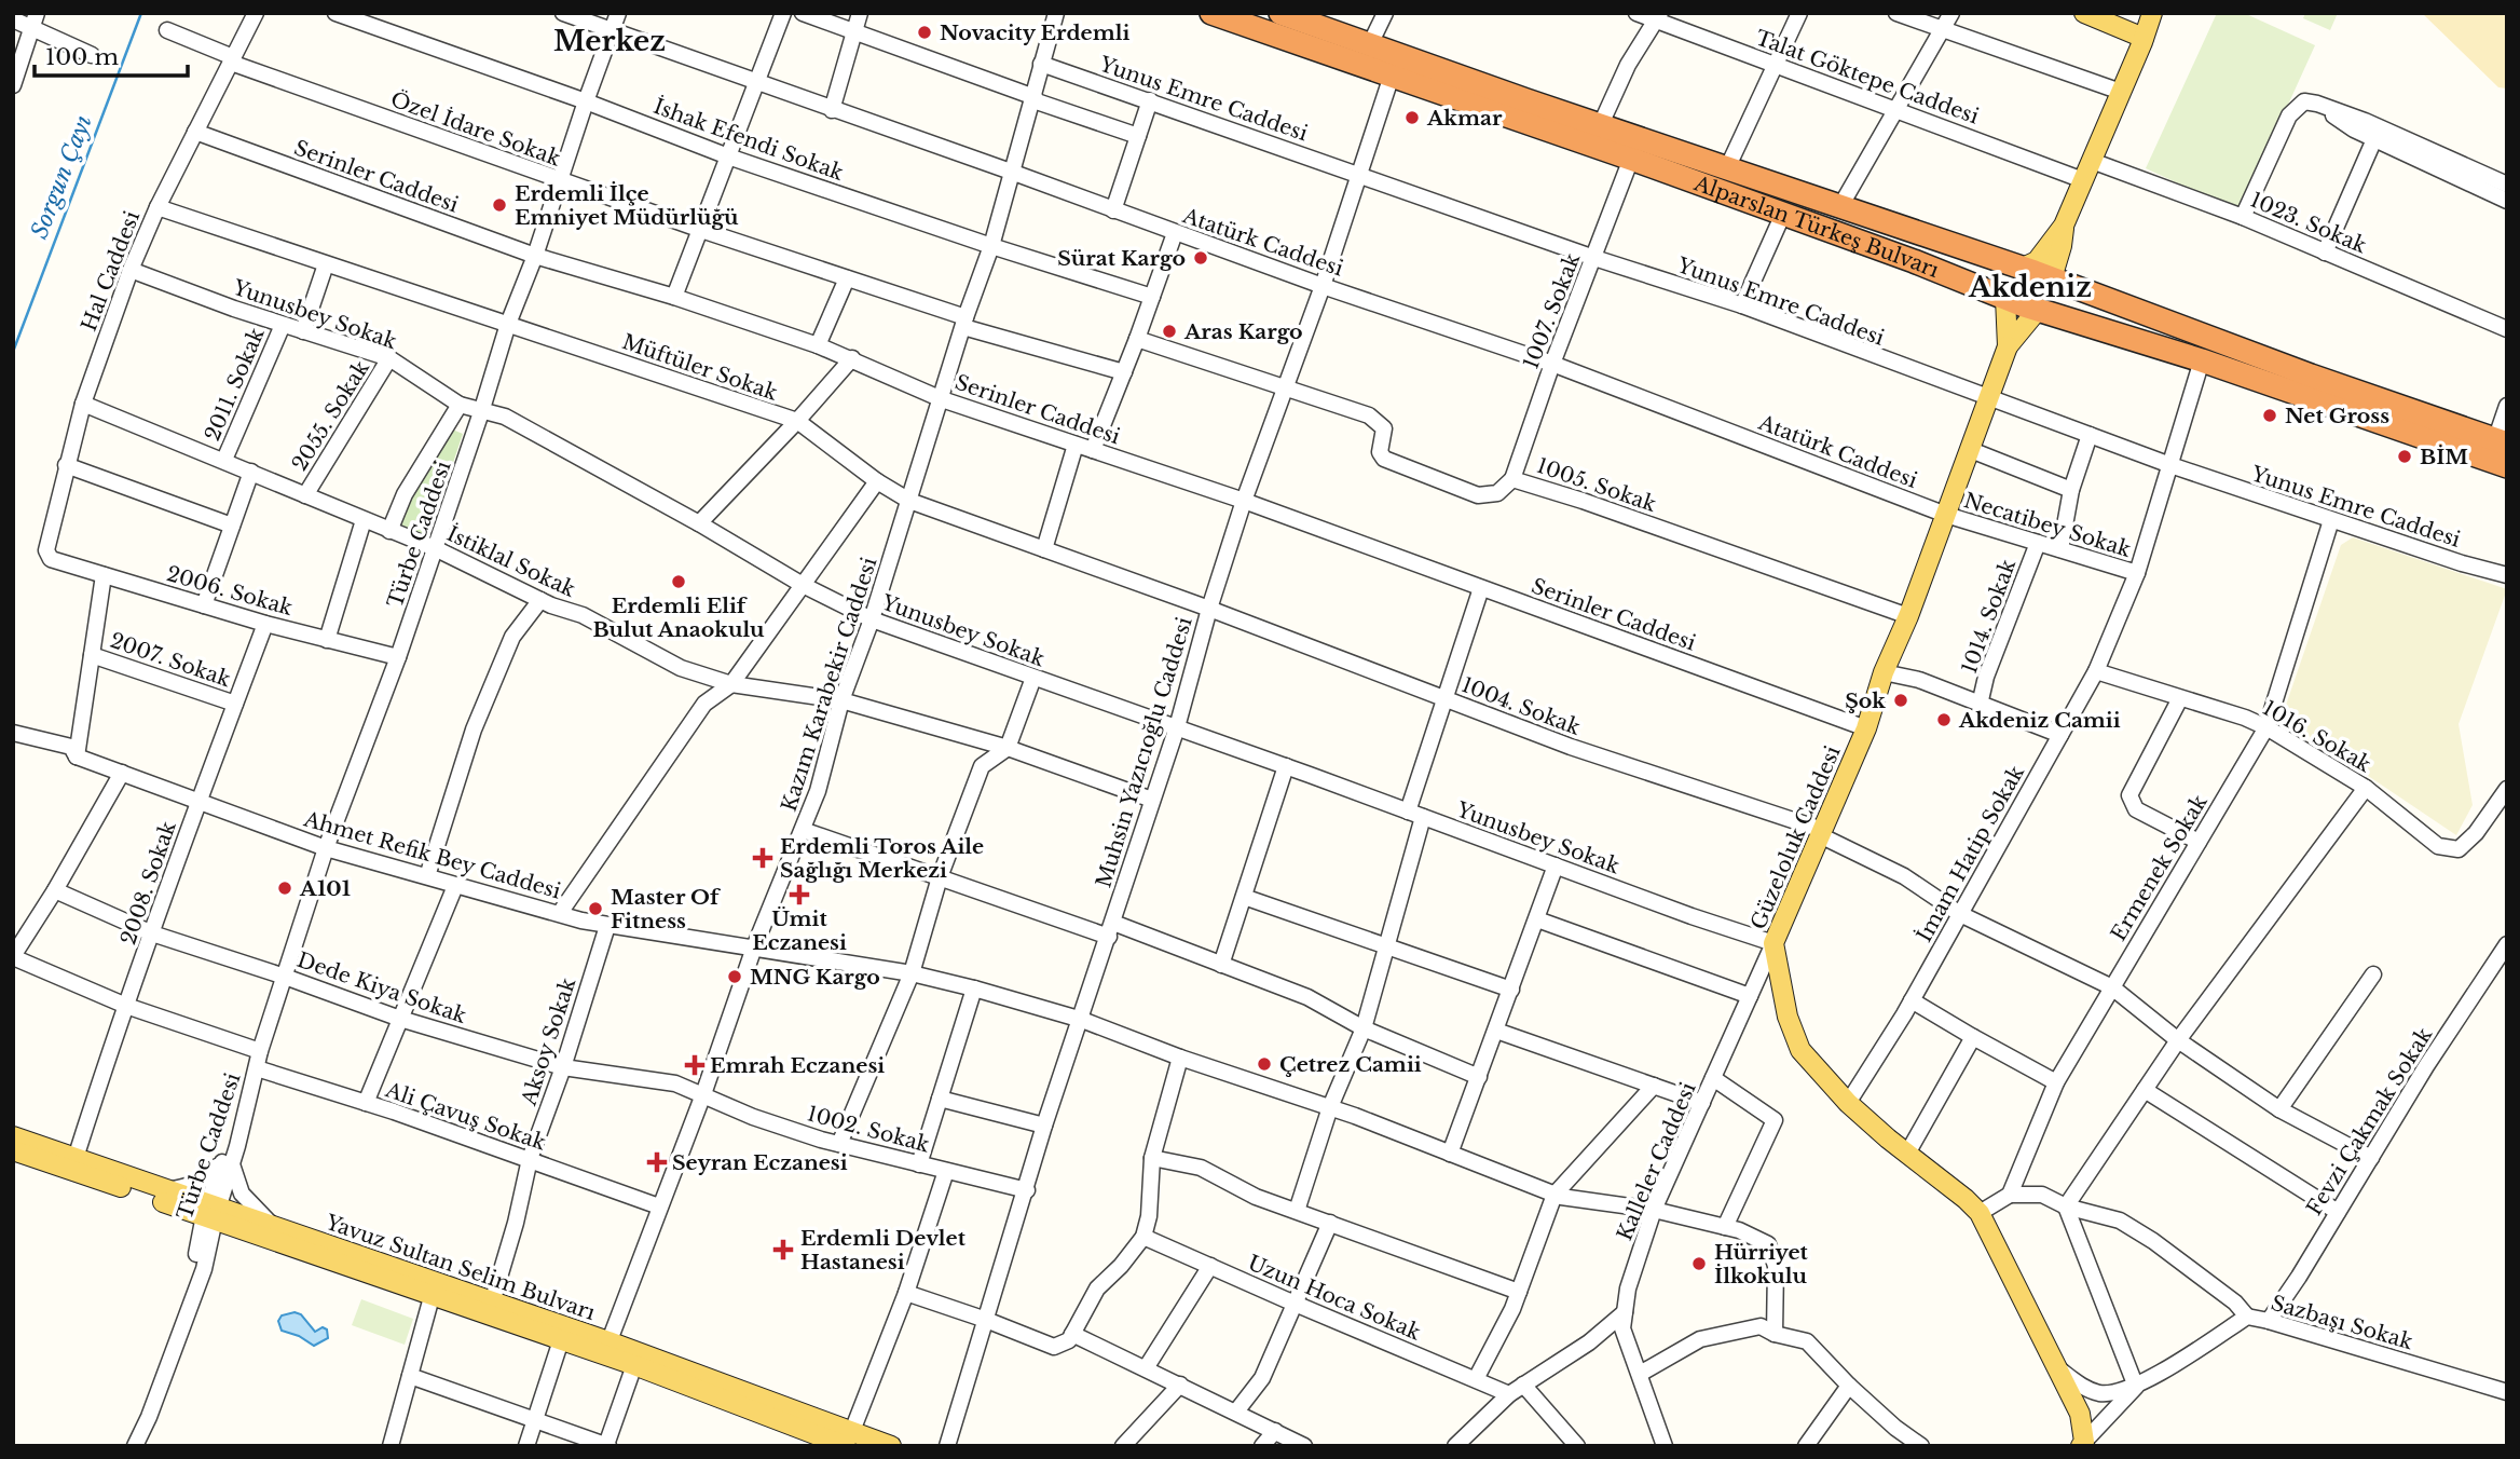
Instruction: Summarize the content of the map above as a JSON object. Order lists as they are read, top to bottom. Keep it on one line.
{"streets":{"highway":["Alparslan Türkeş Bulvarı"],"main road":["Güzeloluk Caddesi","Yavuz Sultan Selim Bulvarı"],"street":["Talat Göktepe Caddesi","Yunus Emre Caddesi","Özel İdare Sokak","İshak Efendi Sokak","Serinler Caddesi","1023. Sokak","Atatürk Caddesi","Hal Caddesi","1007. Sokak","Yunusbey Sokak","Müftüler Sokak","2011. Sokak","2055. Sokak","1005. Sokak","Necatibey Sokak","Türbe Caddesi","İstiklal Sokak","2006. Sokak","1014. Sokak","2007. Sokak","Kazım Karabekir Caddesi","1004. Sokak","1016. Sokak","Muhsin Yazıcıoğlu Caddesi","İmam Hatip Sokak","Ahmet Refik Bey Caddesi","Ermenek Sokak","2008. Sokak","Dede Kiya Sokak","Aksoy Sokak","Ali Çavuş Sokak","Fevzi Çakmak Sokak","1002. Sokak","Kalleler Caddesi","Uzun Hoca Sokak","Sazbaşı Sokak"]},"crossings":[["Yunus Emre Caddesi","1007. Sokak"],["Yunus Emre Caddesi","Kazım Karabekir Caddesi"],["Yunus Emre Caddesi","Muhsin Yazıcıoğlu Caddesi"],["Yunus Emre Caddesi","Güzeloluk Caddesi"],["Yunus Emre Caddesi","İmam Hatip Sokak"],["Yunus Emre Caddesi","Ermenek Sokak"],["Özel İdare Sokak","Hal Caddesi"],["Özel İdare Sokak","Türbe Caddesi"],["Özel İdare Sokak","Kazım Karabekir Caddesi"],["İshak Efendi Sokak","Türbe Caddesi"],["İshak Efendi Sokak","Kazım Karabekir Caddesi"],["Serinler Caddesi","Hal Caddesi"],["Serinler Caddesi","Türbe Caddesi"],["Serinler Caddesi","Kazım Karabekir Caddesi"],["Serinler Caddesi","Muhsin Yazıcıoğlu Caddesi"],["Serinler Caddesi","Güzeloluk Caddesi"],["Alparslan Türkeş Bulvarı","1007. Sokak"],["Alparslan Türkeş Bulvarı","Muhsin Yazıcıoğlu Caddesi"],["Alparslan Türkeş Bulvarı","Güzeloluk Caddesi"],["Alparslan Türkeş Bulvarı","İmam Hatip Sokak"],["Atatürk Caddesi","1007. Sokak"],["Atatürk Caddesi","Necatibey Sokak"],["Atatürk Caddesi","Türbe Caddesi"],["Atatürk Caddesi","Kazım Karabekir Caddesi"],["Atatürk Caddesi","Muhsin Yazıcıoğlu Caddesi"],["Atatürk Caddesi","Güzeloluk Caddesi"],["Hal Caddesi","Yunusbey Sokak"],["Hal Caddesi","Müftüler Sokak"],["Hal Caddesi","İstiklal Sokak"],["Hal Caddesi","2006. Sokak"],["1007. Sokak","1005. Sokak"],["Yunusbey Sokak","2011. Sokak"],["Yunusbey Sokak","2055. Sokak"],["Yunusbey Sokak","Türbe Caddesi"],["Yunusbey Sokak","Kazım Karabekir Caddesi"],["Yunusbey Sokak","Muhsin Yazıcıoğlu Caddesi"],["Yunusbey Sokak","Güzeloluk Caddesi"],["Yunusbey Sokak","Kalleler Caddesi"],["Müftüler Sokak","Türbe Caddesi"],["Müftüler Sokak","Kazım Karabekir Caddesi"],["Müftüler Sokak","1004. Sokak"],["Müftüler Sokak","Muhsin Yazıcıoğlu Caddesi"],["2011. Sokak","İstiklal Sokak"],["2055. Sokak","İstiklal Sokak"],["1005. Sokak","Muhsin Yazıcıoğlu Caddesi"],["1005. Sokak","Güzeloluk Caddesi"],["Necatibey Sokak","1014. Sokak"],["Necatibey Sokak","Güzeloluk Caddesi"],["Necatibey Sokak","İmam Hatip Sokak"],["Türbe Caddesi","İstiklal Sokak"],["Türbe Caddesi","2006. Sokak"],["Türbe Caddesi","Ahmet Refik Bey Caddesi"],["Türbe Caddesi","Dede Kiya Sokak"],["Türbe Caddesi","Ali Çavuş Sokak"],["Türbe Caddesi","Yavuz Sultan Selim Bulvarı"],["İstiklal Sokak","Kazım Karabekir Caddesi"],["İstiklal Sokak","Muhsin Yazıcıoğlu Caddesi"],["2006. Sokak","2008. Sokak"],["2007. Sokak","2008. Sokak"],["Kazım Karabekir Caddesi","Ahmet Refik Bey Caddesi"],["Kazım Karabekir Caddesi","Dede Kiya Sokak"],["Kazım Karabekir Caddesi","Ali Çavuş Sokak"],["Kazım Karabekir Caddesi","1002. Sokak"],["Kazım Karabekir Caddesi","Yavuz Sultan Selim Bulvarı"],["1004. Sokak","Muhsin Yazıcıoğlu Caddesi"],["1004. Sokak","Güzeloluk Caddesi"],["1004. Sokak","İmam Hatip Sokak"],["1004. Sokak","Ermenek Sokak"],["1004. Sokak","Fevzi Çakmak Sokak"],["1016. Sokak","İmam Hatip Sokak"],["1016. Sokak","Ermenek Sokak"],["Muhsin Yazıcıoğlu Caddesi","Ahmet Refik Bey Caddesi"],["Muhsin Yazıcıoğlu Caddesi","1002. Sokak"],["Güzeloluk Caddesi","İmam Hatip Sokak"],["Güzeloluk Caddesi","Kalleler Caddesi"],["Güzeloluk Caddesi","Sazbaşı Sokak"],["Ahmet Refik Bey Caddesi","2008. Sokak"],["Ahmet Refik Bey Caddesi","Aksoy Sokak"],["Ahmet Refik Bey Caddesi","Kalleler Caddesi"],["2008. Sokak","Dede Kiya Sokak"],["2008. Sokak","Yavuz Sultan Selim Bulvarı"],["Dede Kiya Sokak","Aksoy Sokak"],["Dede Kiya Sokak","1002. Sokak"],["Aksoy Sokak","Ali Çavuş Sokak"],["Aksoy Sokak","Yavuz Sultan Selim Bulvarı"],["Fevzi Çakmak Sokak","Sazbaşı Sokak"]],"districts":["Merkez","Akdeniz"],"water":["Sorgun Çayı"],"places":{"other":["Novacity Erdemli","Akmar","Erdemli İlçe Emniyet Müdürlüğü","Sürat Kargo","Aras Kargo","Net Gross","BİM","Erdemli Elif Bulut Anaokulu","Şok","Akdeniz Camii","A101","Master Of Fitness","MNG Kargo","Çetrez Camii","Hürriyet İlkokulu"],"health":["Erdemli Toros Aile Sağlığı Merkezi","Ümit Eczanesi","Emrah Eczanesi","Seyran Eczanesi","Erdemli Devlet Hastanesi"]},"scale_bar":"100 m"}
